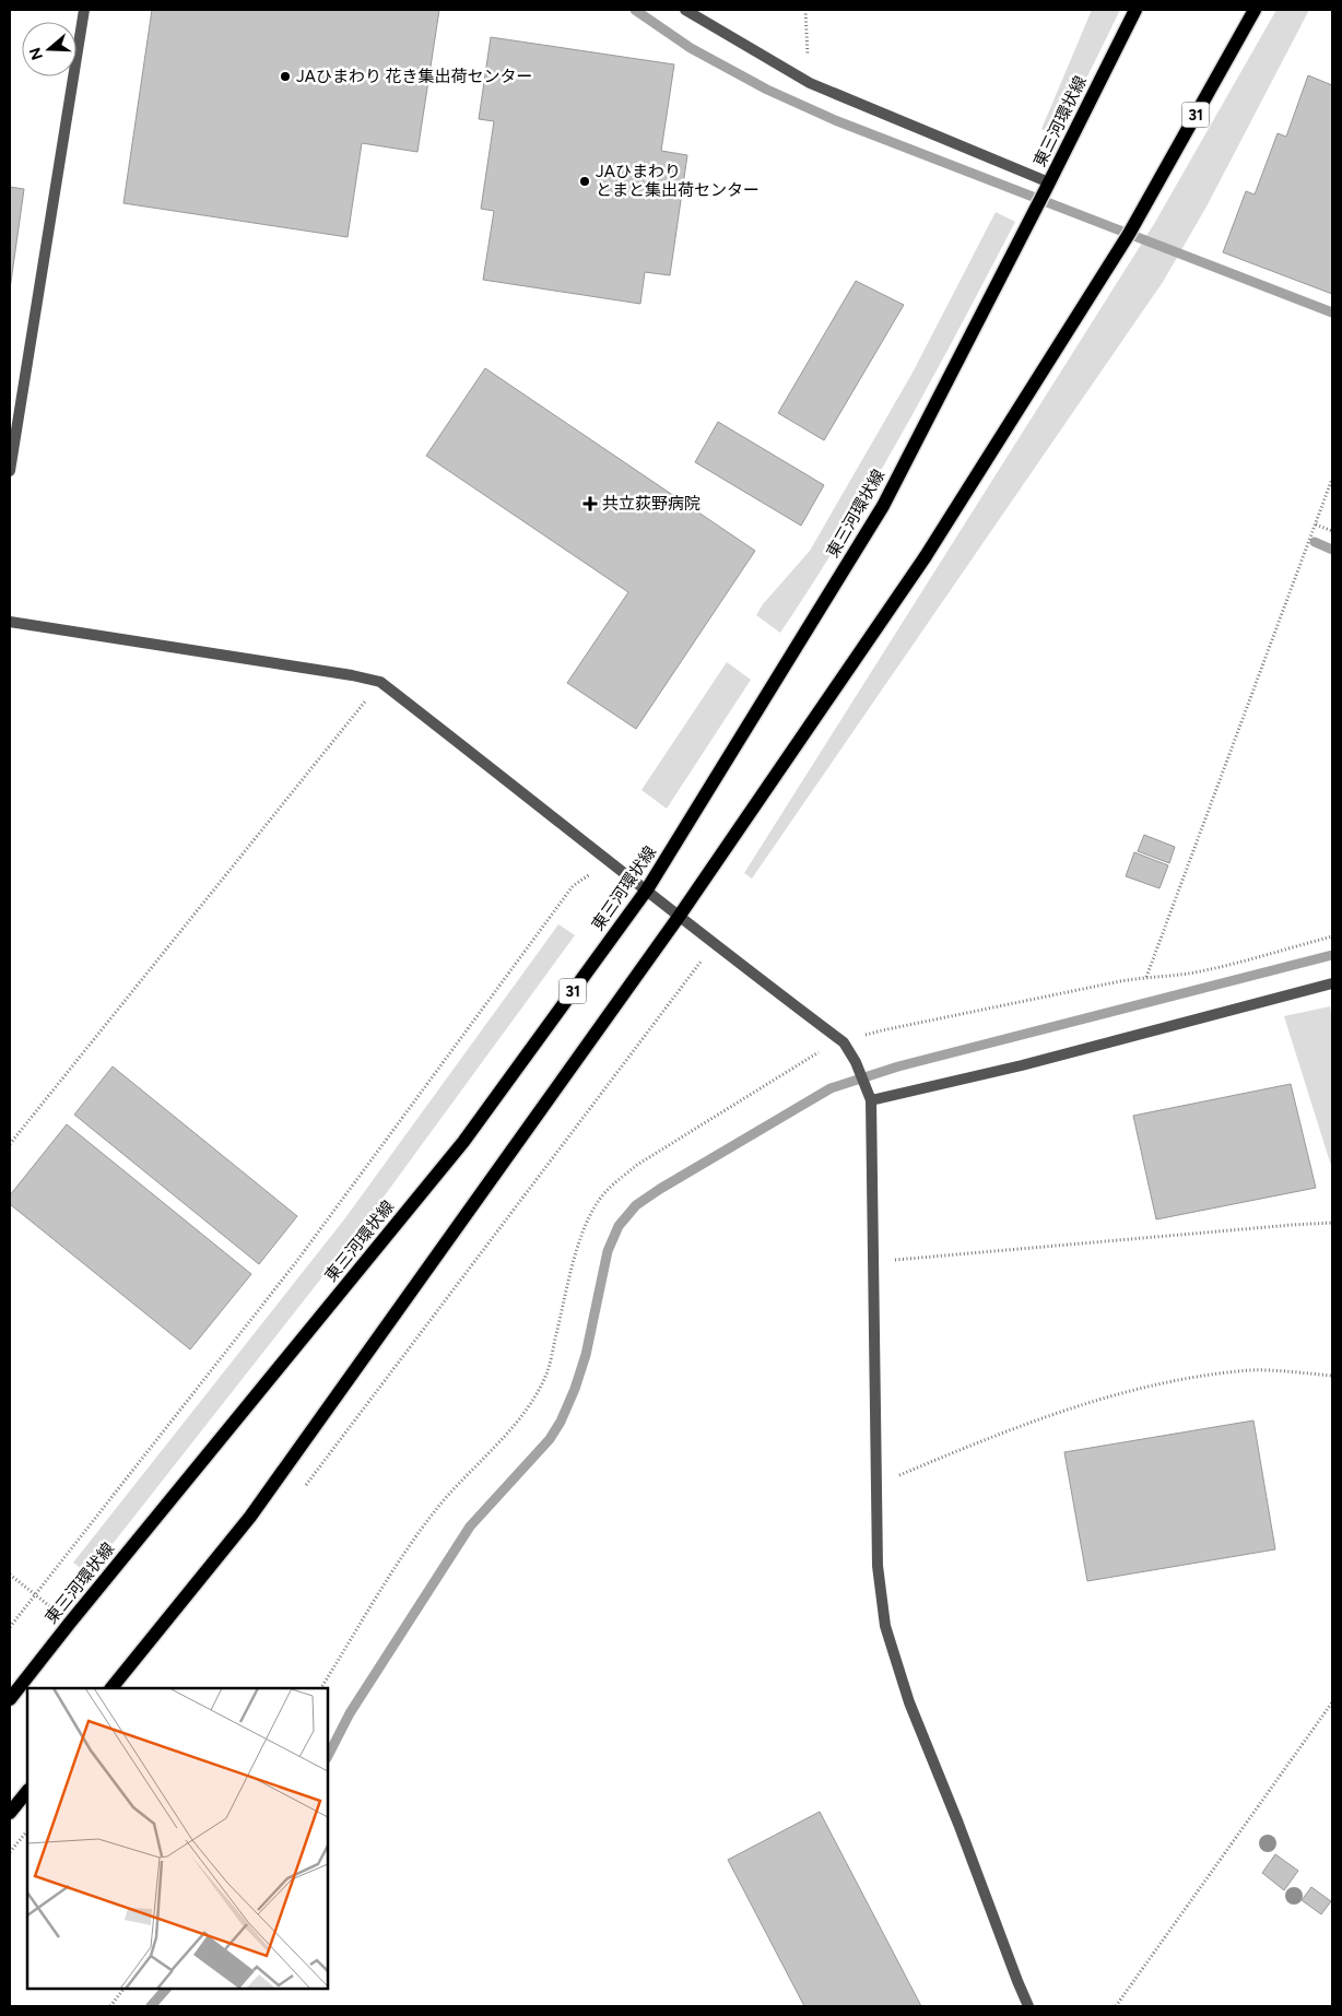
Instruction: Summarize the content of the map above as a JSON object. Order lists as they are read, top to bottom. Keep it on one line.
{"streets":{"main road":["31","東三河環状線"]},"places":{"other":["JAひまわり 花き集出荷センター","JAひまわり とまと集出荷センター"],"health":["共立荻野病院"]},"north":"left"}
